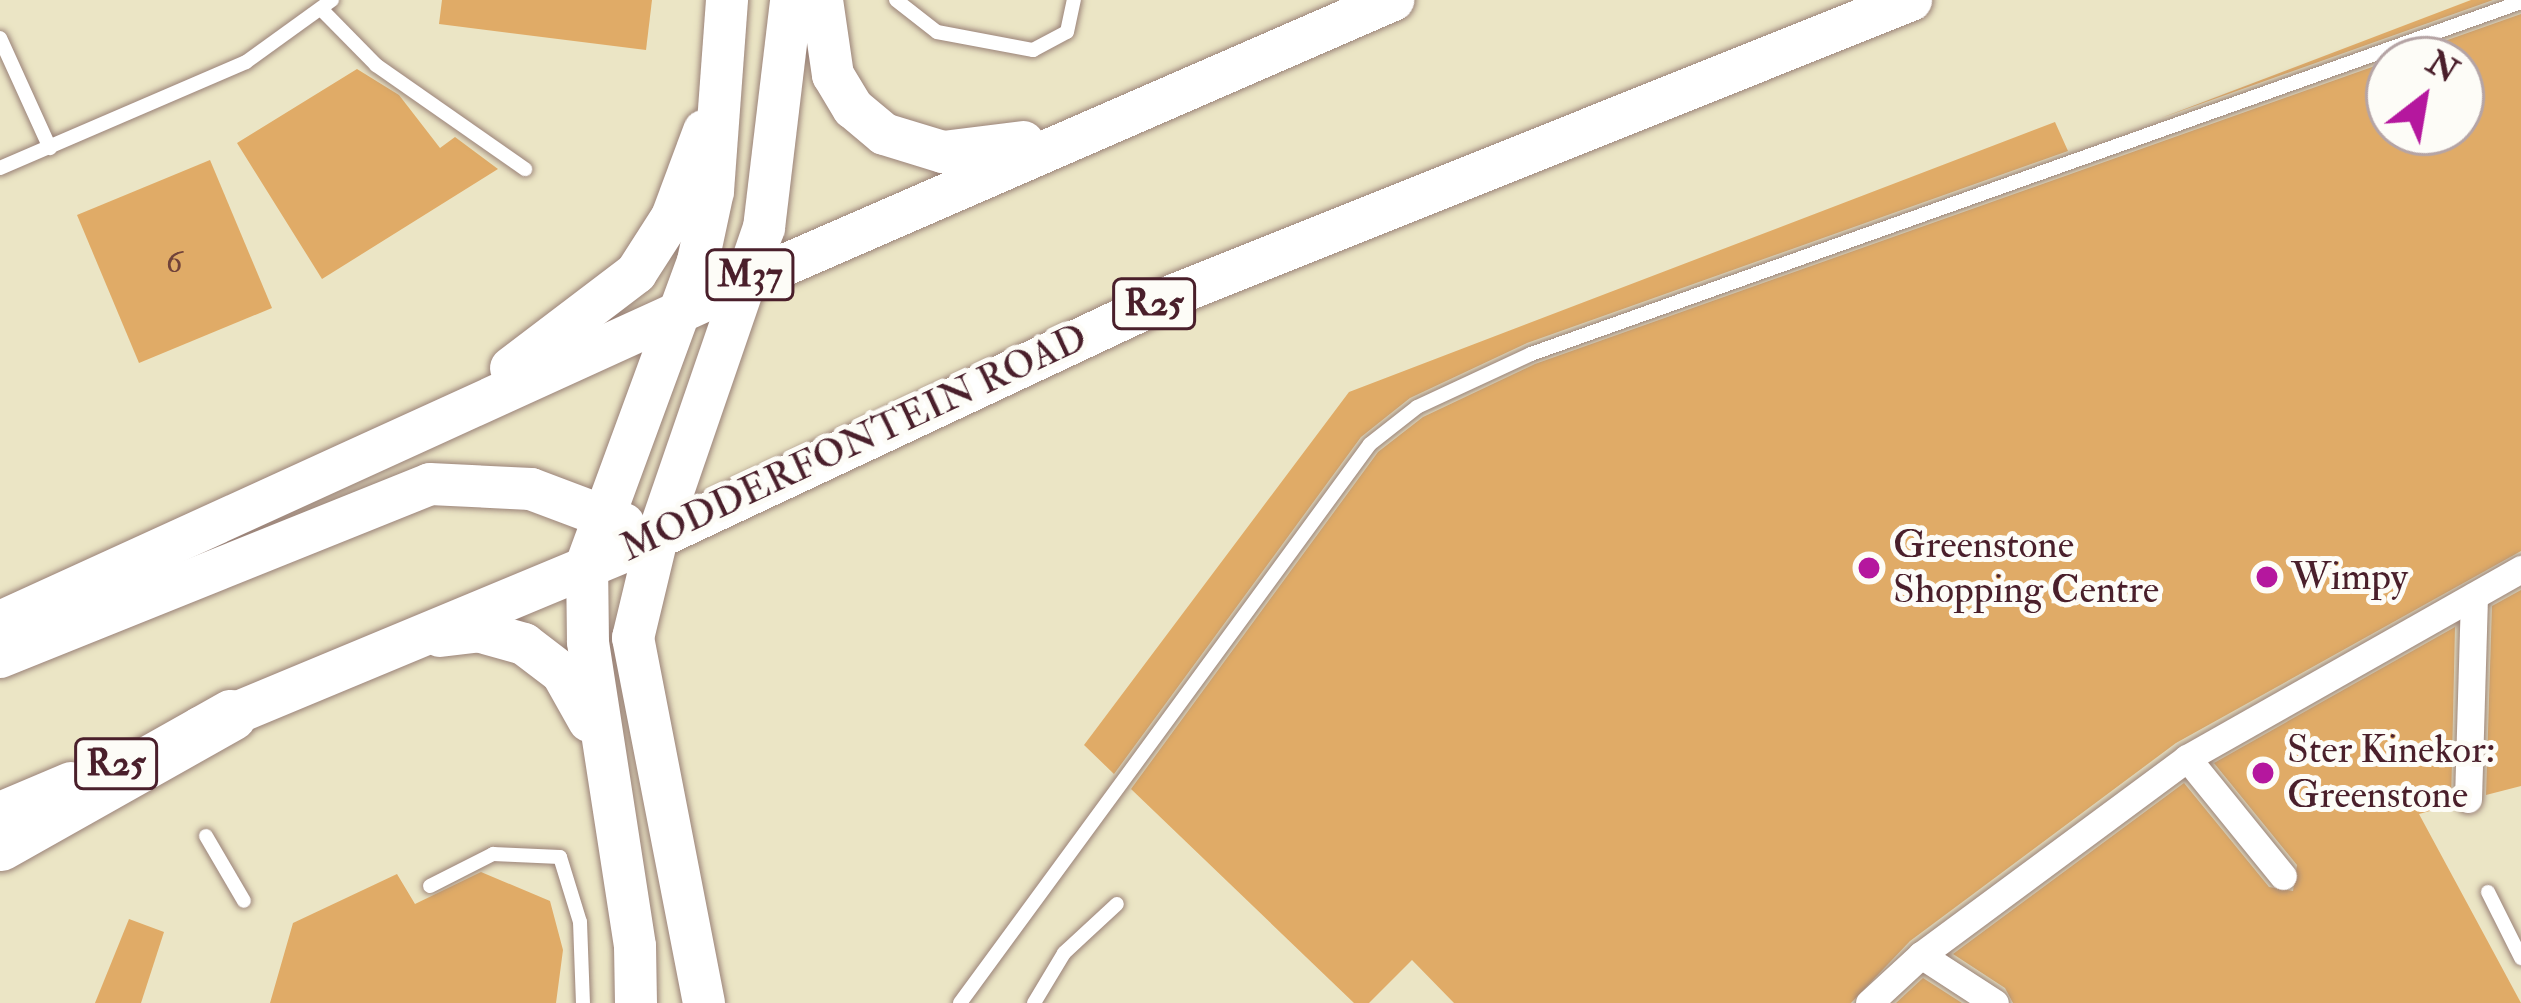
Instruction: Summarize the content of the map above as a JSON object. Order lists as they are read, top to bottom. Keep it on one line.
{"streets":{"main road":["M37","R25","MODDERFONTEIN ROAD"]},"crossings":[["M37","MODDERFONTEIN ROAD"]],"places":["Greenstone Shopping Centre","Wimpy","Ster Kinekor: Greenstone"],"house_numbers":["6"],"north":"top right"}
